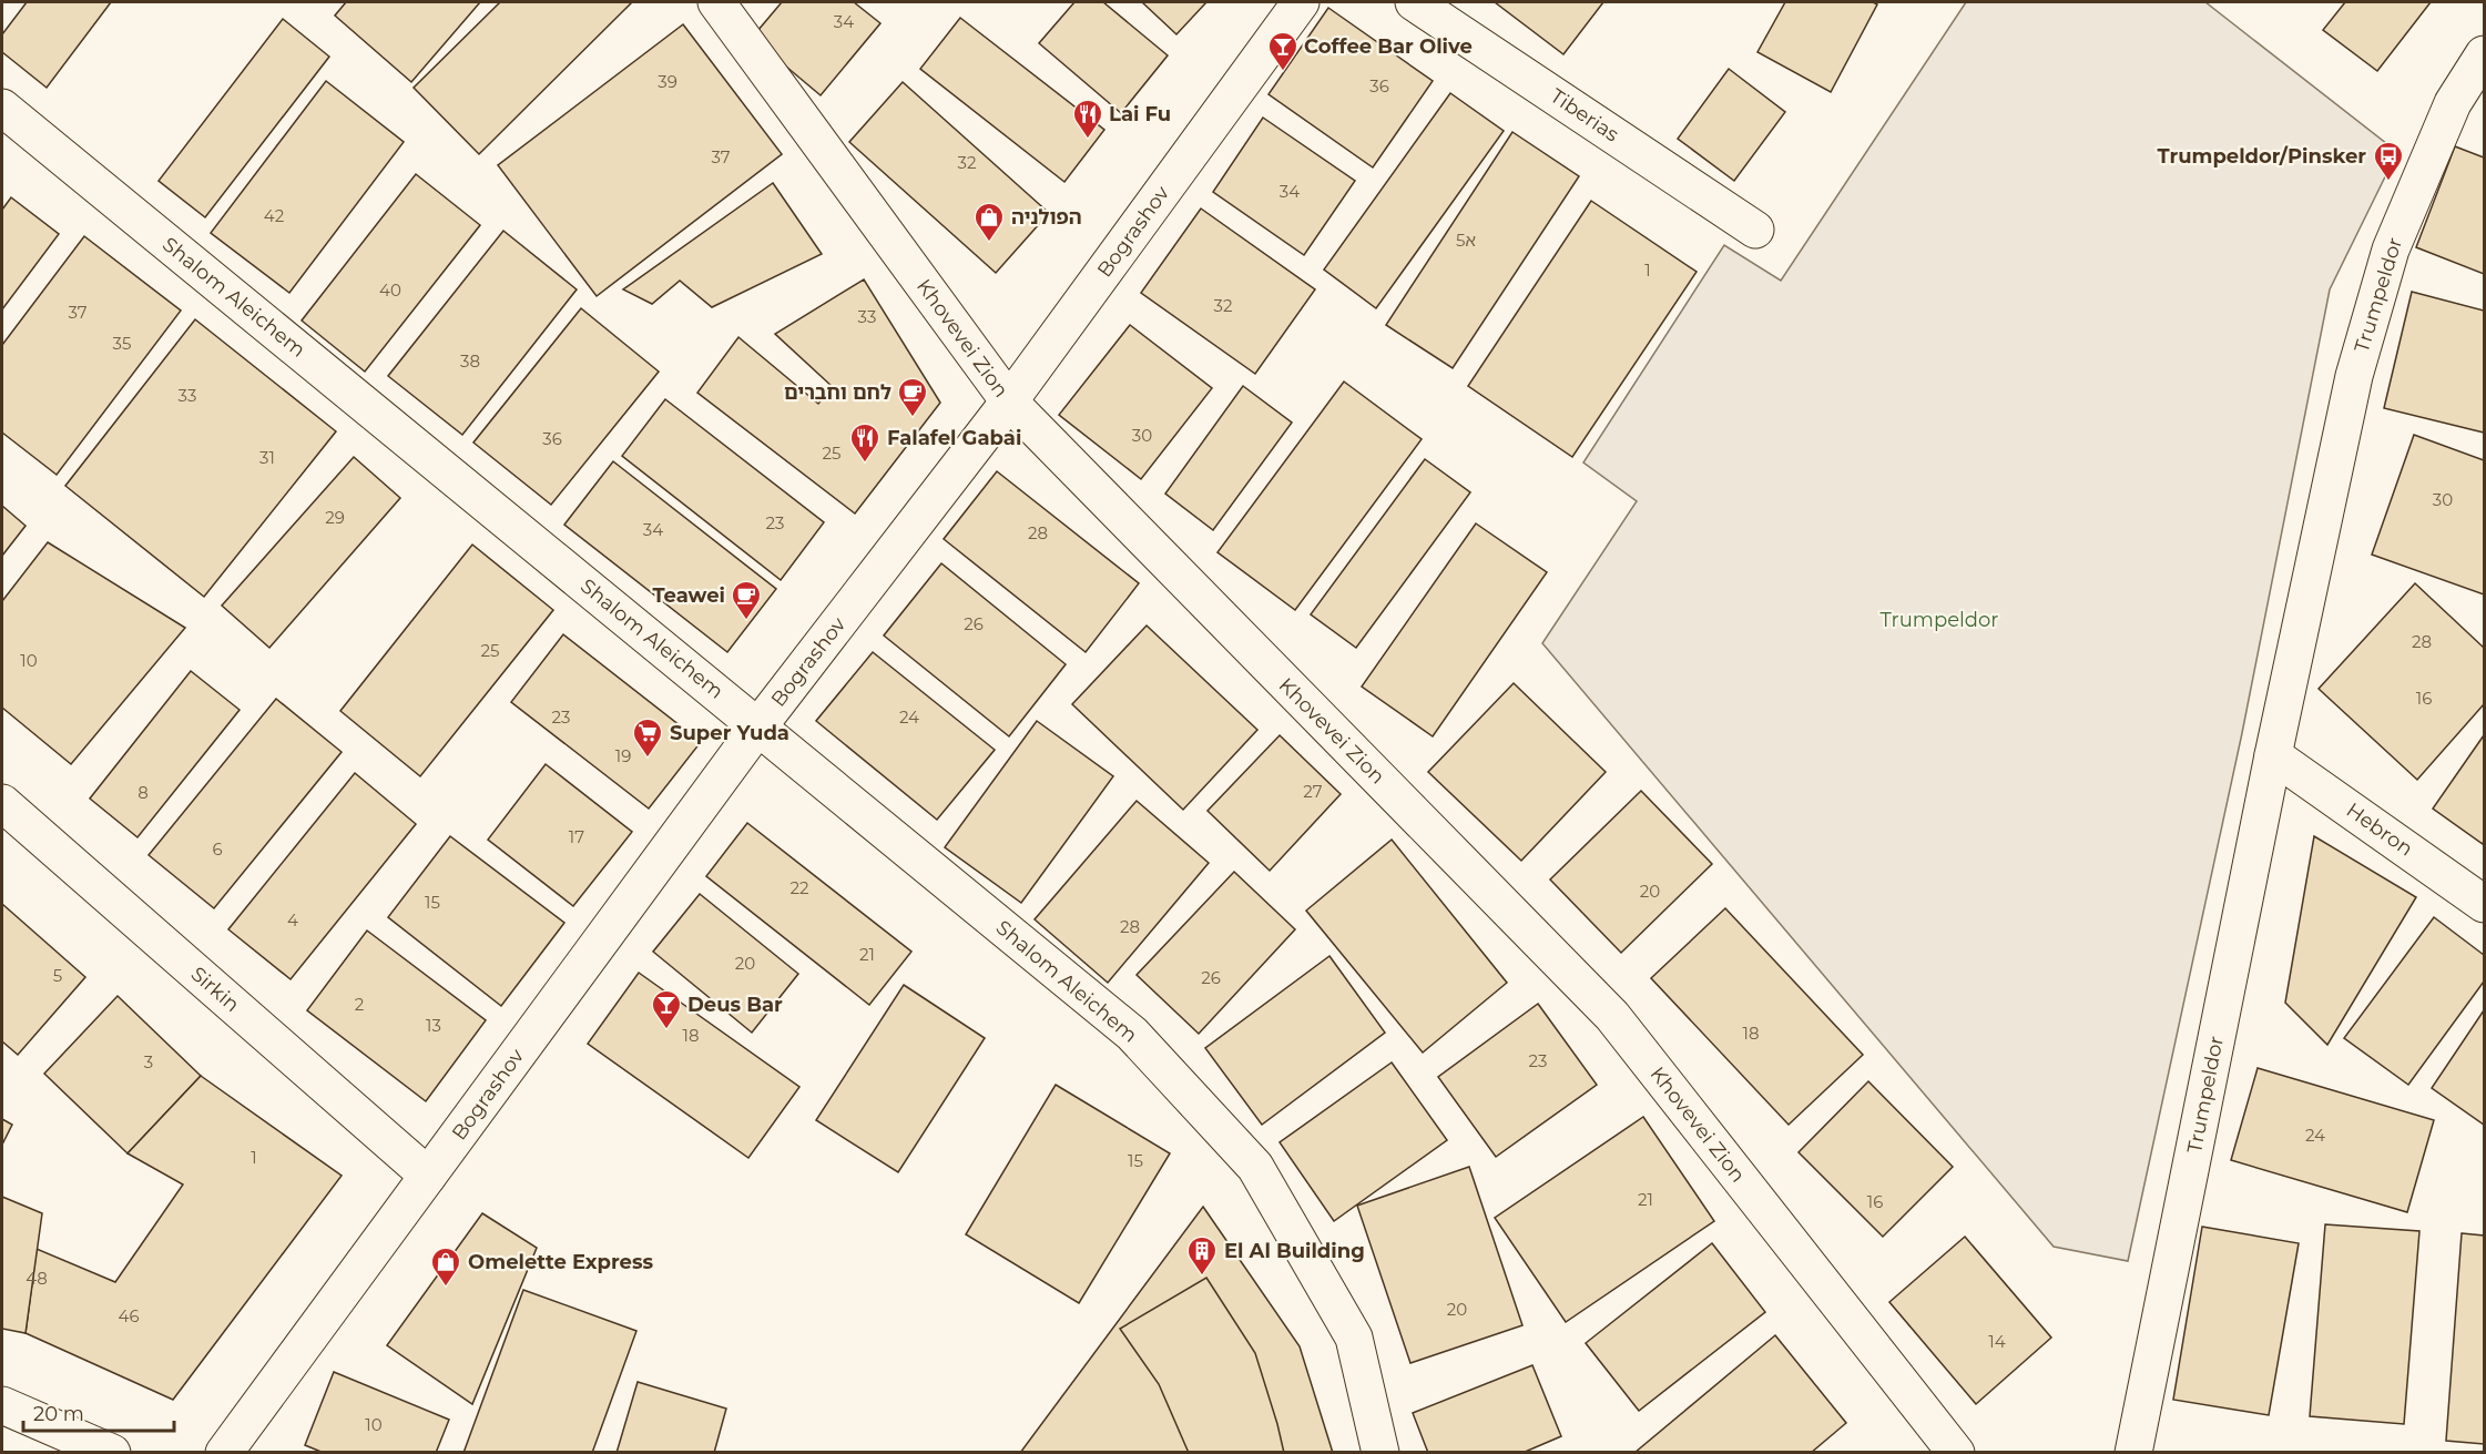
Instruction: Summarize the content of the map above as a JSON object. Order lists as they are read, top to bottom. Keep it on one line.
{"streets":{"street":["Tiberias","Bograshov","Trumpeldor","Shalom Aleichem","Khovevei Zion","Hebron","Sirkin"]},"crossings":[["Bograshov","Shalom Aleichem"],["Bograshov","Khovevei Zion"],["Bograshov","Sirkin"],["Trumpeldor","Hebron"]],"parks":["Trumpeldor"],"places":{"bar":["Coffee Bar Olive","Deus Bar"],"restaurant":["Lai Fu","Falafel Gabai"],"bus stop":["Trumpeldor/Pinsker"],"shop":["הפולניה","Omelette Express"],"cafe":["לחם וחברים","Teawei"],"supermarket":["Super Yuda"],"building":["El Al Building"]},"house_numbers":["34","39","36","37","32","34","42","5א","1","40","32","37","33","35","38","33","30","36","25","31","30","29","23","34","28","26","28","25","10","16","23","24","19","27","8","17","6","22","20","15","4","28","21","20","5","26","2","13","18","18","23","3","24","1","15","21","16","48","20","46","14","10"],"scale_bar":"20 m"}
